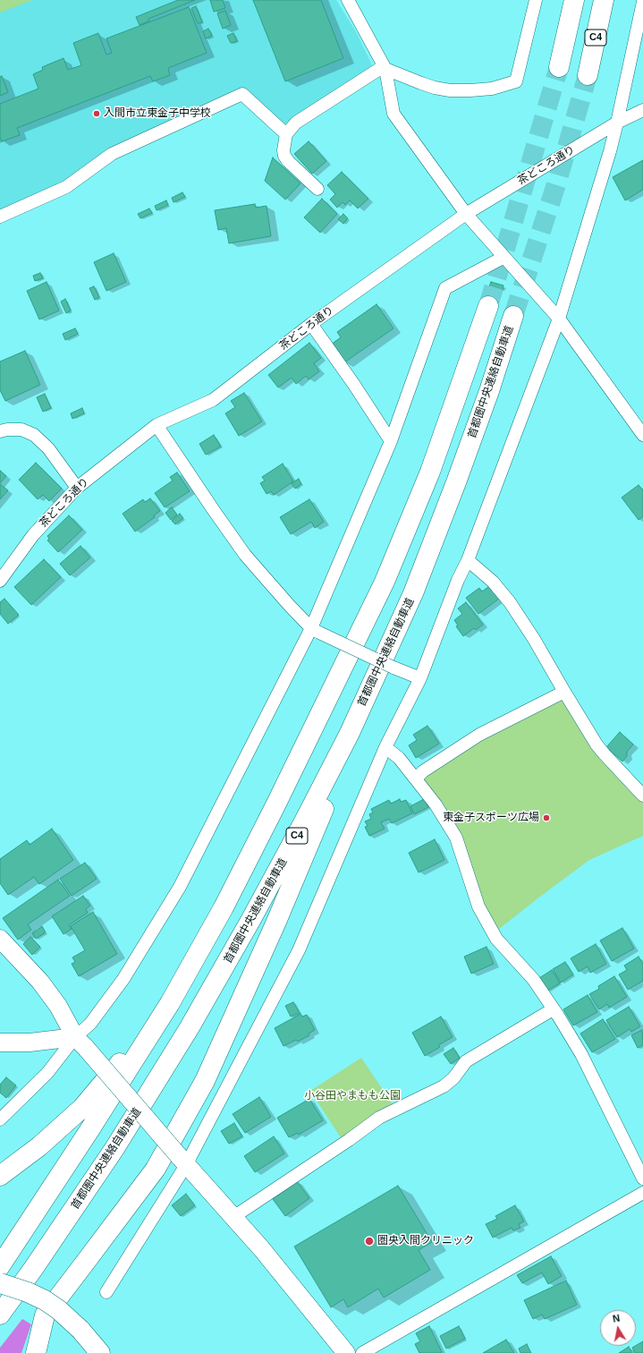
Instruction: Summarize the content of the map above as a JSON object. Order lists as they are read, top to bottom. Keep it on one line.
{"streets":{"highway":["C4","首都圏中央連絡自動車道"],"street":["茶どころ通り"]},"parks":["小谷田やまもも公園"],"places":["入間市立東金子中学校","東金子スポーツ広場","圏央入間クリニック"],"north":"top"}
